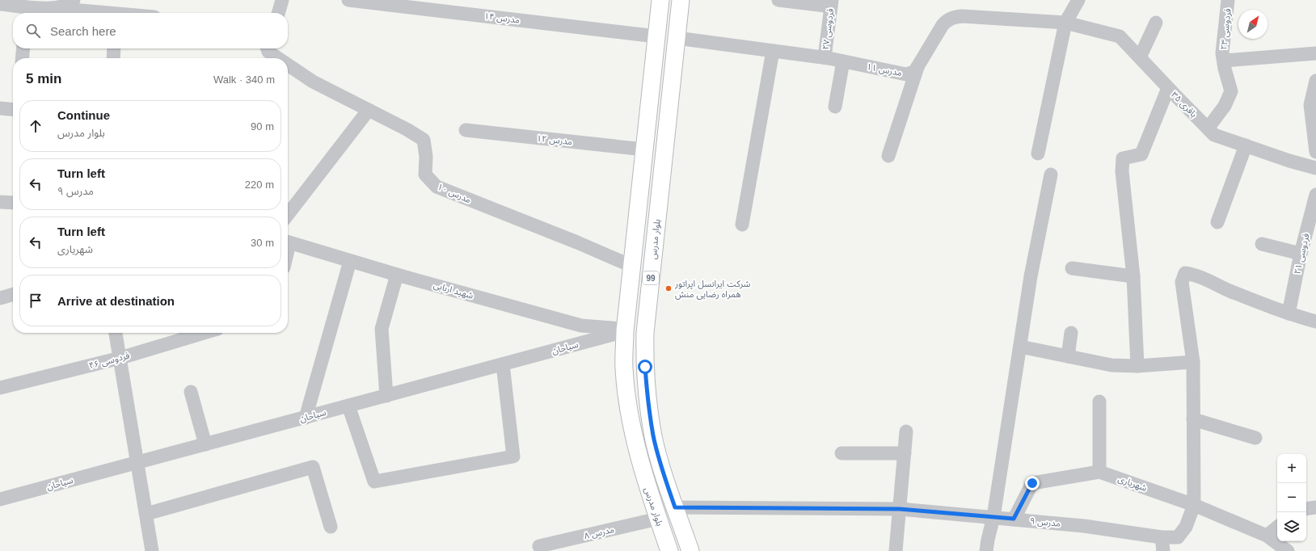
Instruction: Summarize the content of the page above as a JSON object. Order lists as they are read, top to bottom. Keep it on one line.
{"streets":{"main road":["بلوار مدرس","99"],"street":["مدرس ۱۴","فردوسی ۲۷","فردوسی ۲۳","مدرس ۱۱","باقری ۳۵","مدرس ۱۲","مدرس ۱۰","فردوسی ۲۱","شهید اربابی","سیاحان","فردوسی ۴۶","شهریاری","مدرس ۹","مدرس ۸"]},"crossings":[["مدرس ۱۴","بلوار مدرس"],["فردوسی ۲۷","مدرس ۱۱"],["فردوسی ۲۳","باقری ۳۵"],["مدرس ۱۱","بلوار مدرس"],["مدرس ۱۲","بلوار مدرس"],["مدرس ۱۰","بلوار مدرس"],["بلوار مدرس","شهید اربابی"],["بلوار مدرس","مدرس ۹"],["بلوار مدرس","مدرس ۸"],["شهید اربابی","سیاحان"],["شهریاری","مدرس ۹"]],"places":["شرکت ایرانسل اپراتور همراه رضایی منش"],"north":"top right","page":{"search":"Search here","heading":["5 min","Walk · 340 m"],"list":[["Continue","بلوار مدرس","90 m"],["Turn left","مدرس ۹","220 m"],["Turn left","شهریاری","30 m"],"Arrive at destination"],"map_buttons":["+","−"]}}
